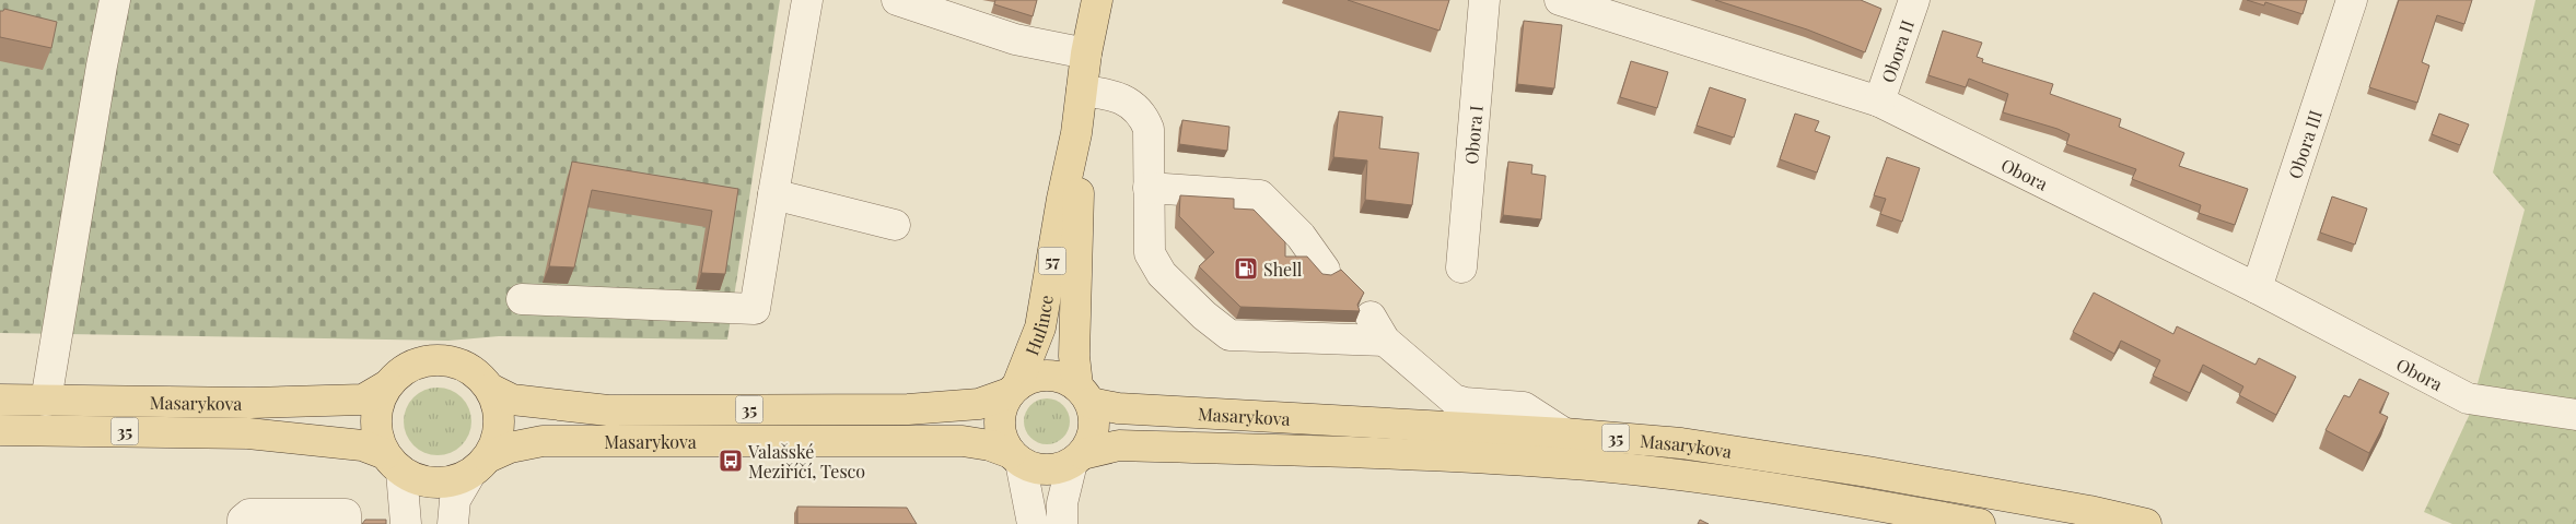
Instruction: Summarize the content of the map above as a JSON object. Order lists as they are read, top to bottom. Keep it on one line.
{"streets":{"main road":["57","Hulince","Masarykova","35"],"street":["Obora II","Obora I","Obora III","Obora"]},"crossings":[["Obora II","Obora"],["Obora III","Obora"],["Hulince","Masarykova"],["Hulince","35"],["Masarykova","35"]],"places":{"fuel station":["Shell"],"bus stop":["Valašské Meziříčí, Tesco"]}}
